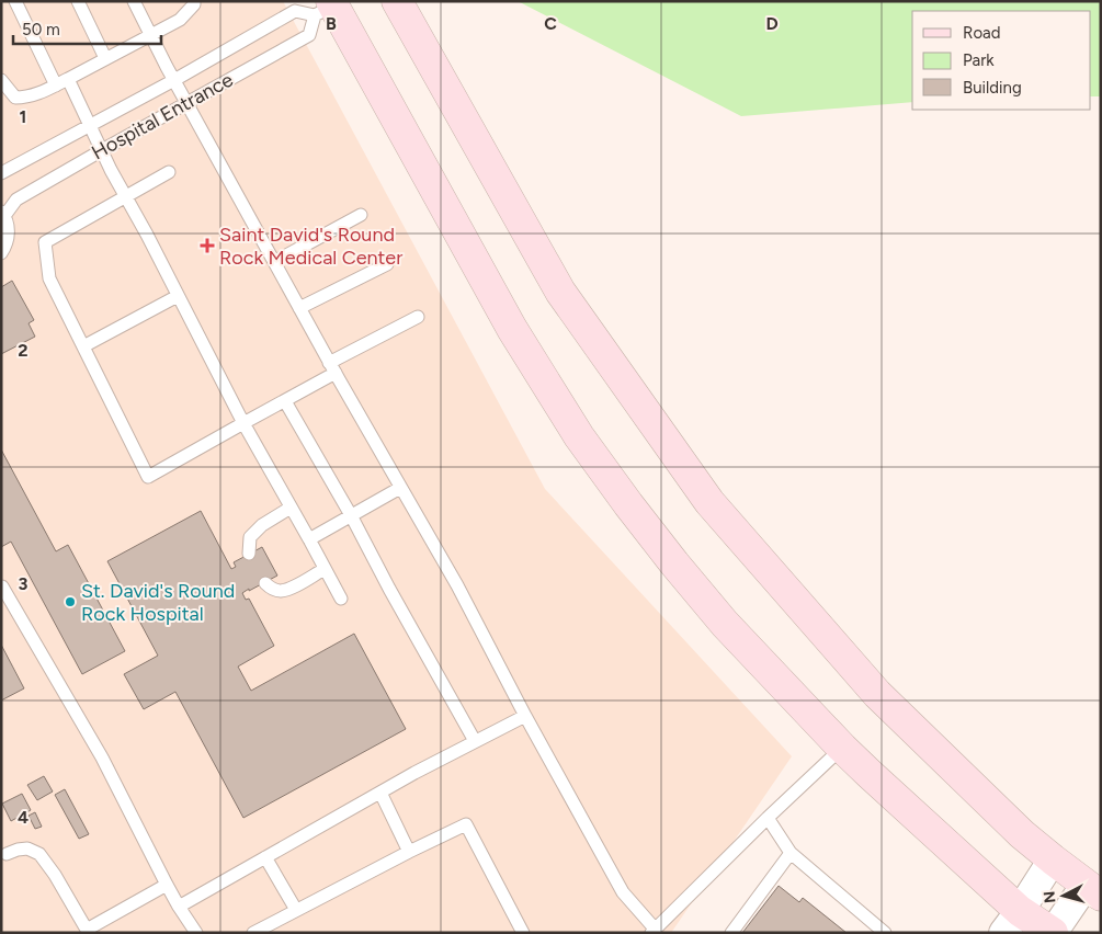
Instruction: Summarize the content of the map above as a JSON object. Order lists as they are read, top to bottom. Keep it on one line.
{"streets":{"lane":["Hospital Entrance"]},"places":{"health":["Saint David's Round Rock Medical Center"],"other":["St. David's Round Rock Hospital"]},"legend":["Road","Park","Building"],"scale_bar":"50 m","north":"left","grid":{"columns":["B","C","D"],"rows":["1","2","3","4"]}}
